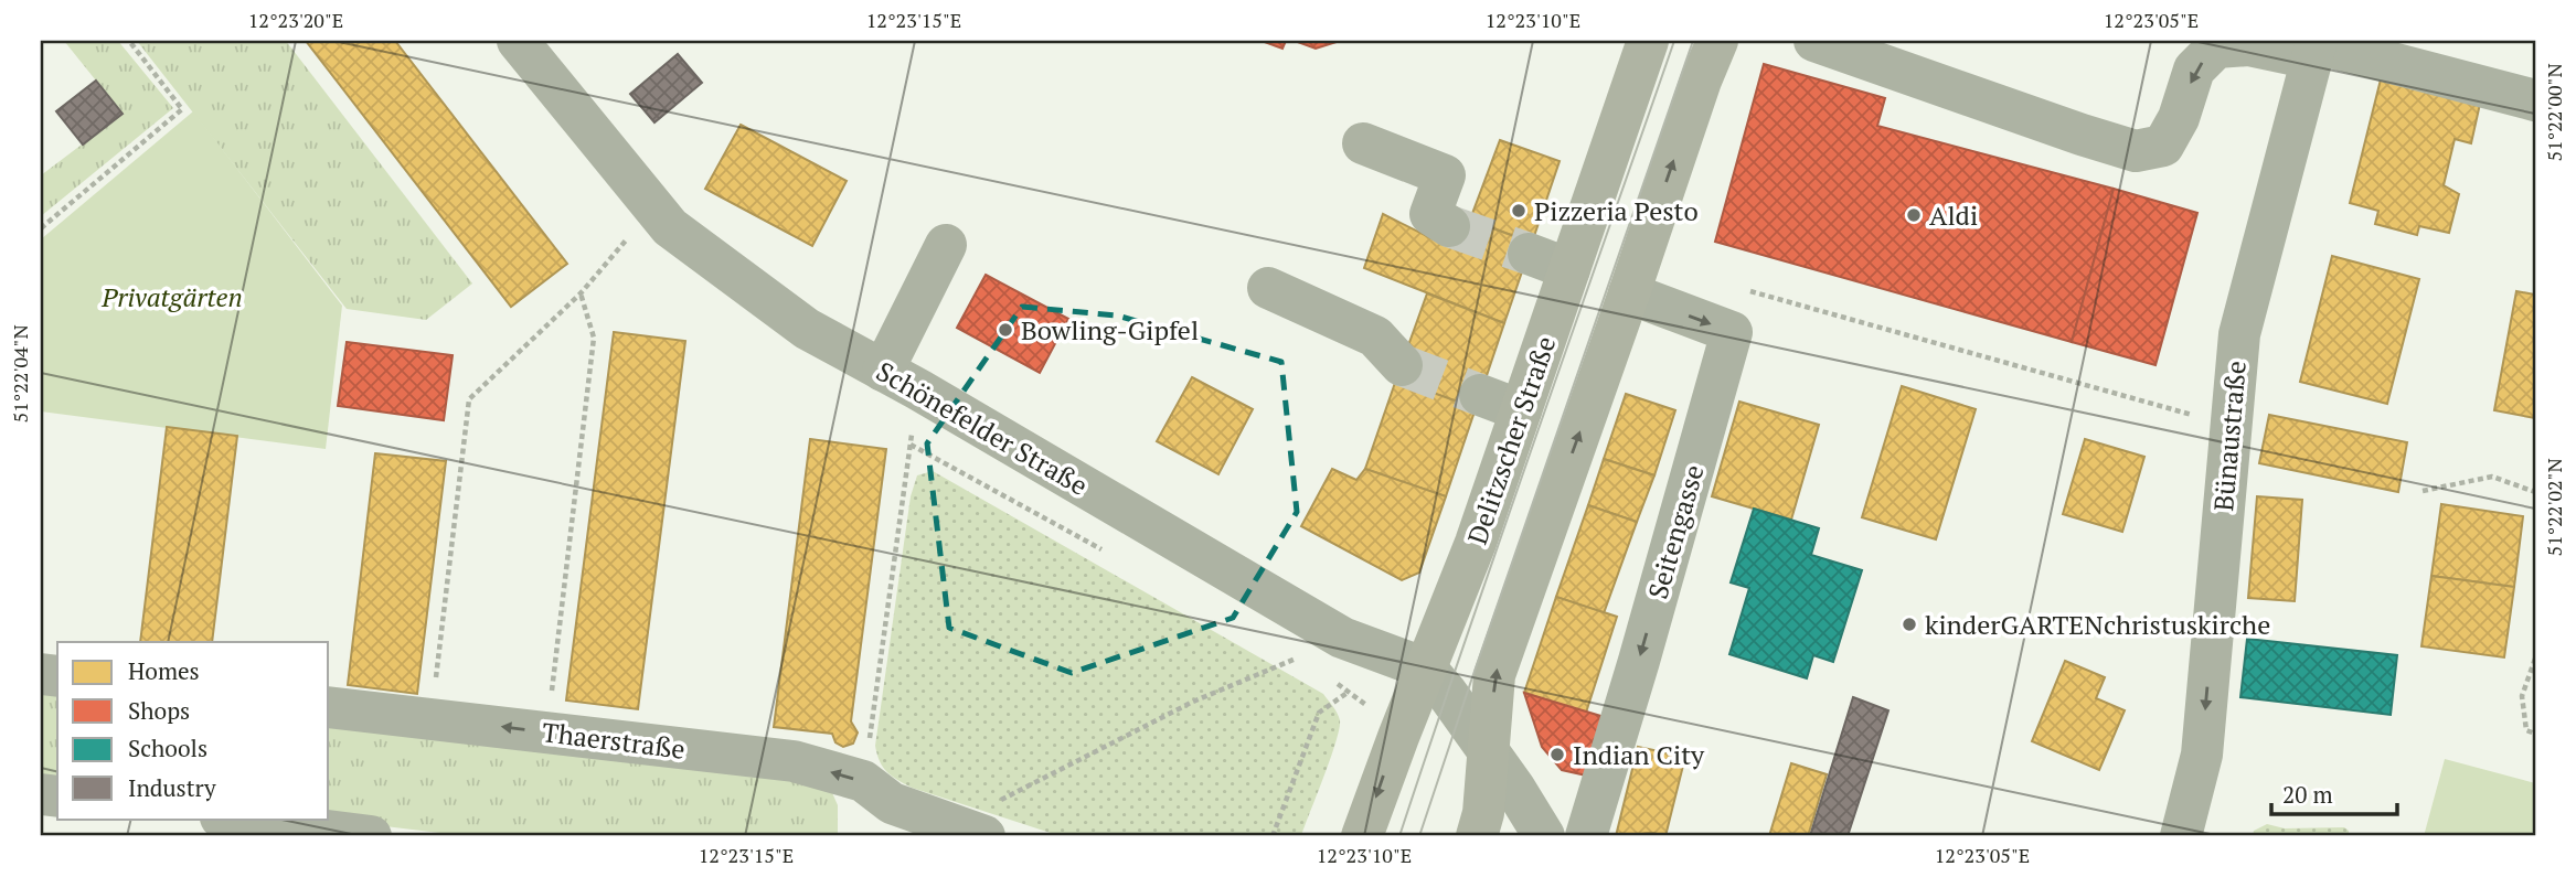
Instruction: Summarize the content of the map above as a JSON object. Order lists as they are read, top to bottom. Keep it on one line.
{"streets":{"main road":["Delitzscher Straße"],"street":["Schönefelder Straße","Bünaustraße","Seitengasse","Thaerstraße"]},"crossings":[["Schönefelder Straße","Delitzscher Straße"]],"one_way":["Bünaustraße","Seitengasse","Thaerstraße"],"parks":["Privatgärten"],"places":["Pizzeria Pesto","Aldi","Bowling-Gipfel","kinderGARTENchristuskirche","Indian City"],"legend":["Homes","Shops","Schools","Industry"],"scale_bar":"20 m","coordinates":["12°23'20\"E","12°23'15\"E","12°23'10\"E","12°23'05\"E","51°22'00\"N","51°22'04\"N","51°22'02\"N"]}
